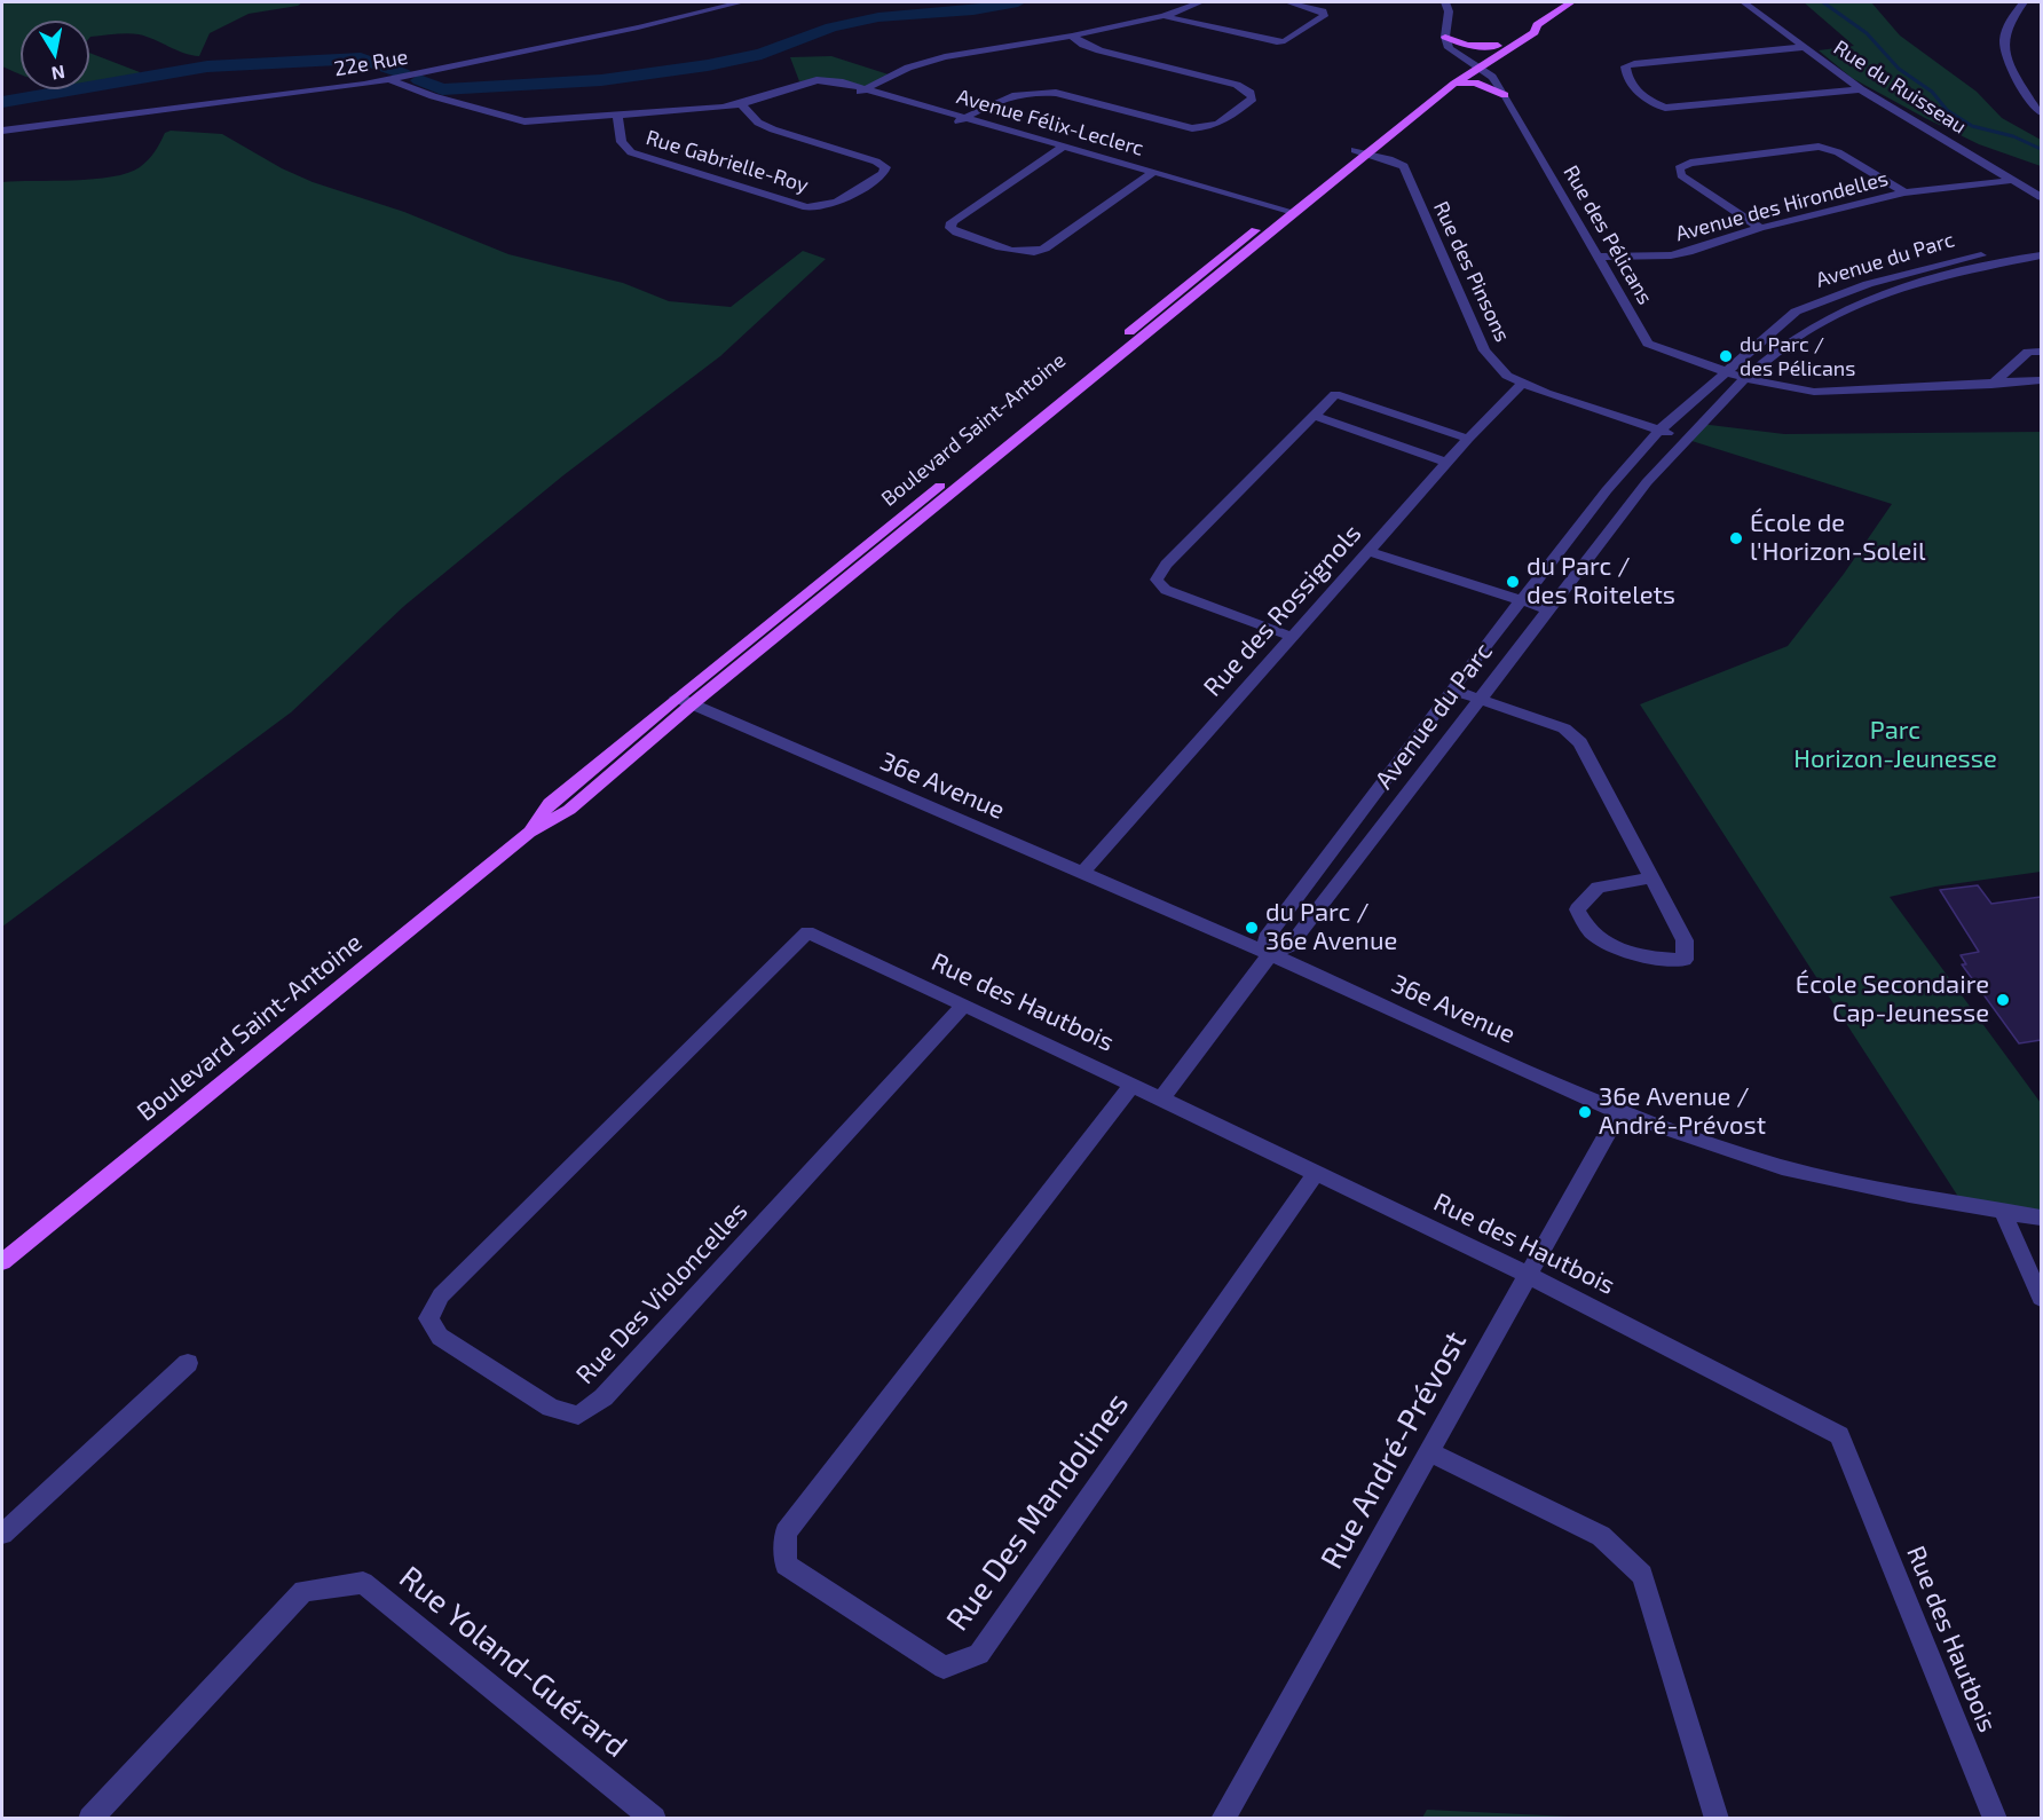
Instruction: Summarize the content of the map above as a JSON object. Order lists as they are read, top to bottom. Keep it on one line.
{"streets":{"main road":["Boulevard Saint-Antoine"],"street":["22e Rue","Rue du Ruisseau","Avenue Félix-Leclerc","Rue Gabrielle-Roy","Avenue des Hirondelles","Rue des Pélicans","Avenue du Parc","Rue des Pinsons","Rue des Rossignols","36e Avenue","Rue des Hautbois","Rue Des Violoncelles","Rue André-Prévost","Rue Des Mandolines","Rue Yoland-Guérard"]},"crossings":[["22e Rue","Avenue Félix-Leclerc"],["Rue du Ruisseau","Avenue des Hirondelles"],["Avenue Félix-Leclerc","Rue Gabrielle-Roy"],["Avenue Félix-Leclerc","Boulevard Saint-Antoine"],["Avenue des Hirondelles","Rue des Pélicans"],["Rue des Pélicans","Avenue du Parc"],["Rue des Pélicans","Boulevard Saint-Antoine"],["Avenue du Parc","Rue des Pinsons"],["Avenue du Parc","36e Avenue"],["Avenue du Parc","Rue des Hautbois"],["Rue des Pinsons","Boulevard Saint-Antoine"],["Rue des Pinsons","Rue des Rossignols"],["Boulevard Saint-Antoine","36e Avenue"],["Rue des Rossignols","36e Avenue"],["36e Avenue","Rue André-Prévost"],["Rue des Hautbois","Rue Des Violoncelles"],["Rue des Hautbois","Rue André-Prévost"],["Rue des Hautbois","Rue Des Mandolines"]],"parks":["Parc Horizon-Jeunesse"],"places":["du Parc / des Pélicans","École de l'Horizon-Soleil","du Parc / des Roitelets","du Parc / 36e Avenue","École Secondaire Cap-Jeunesse","36e Avenue / André-Prévost"],"north":"bottom"}
